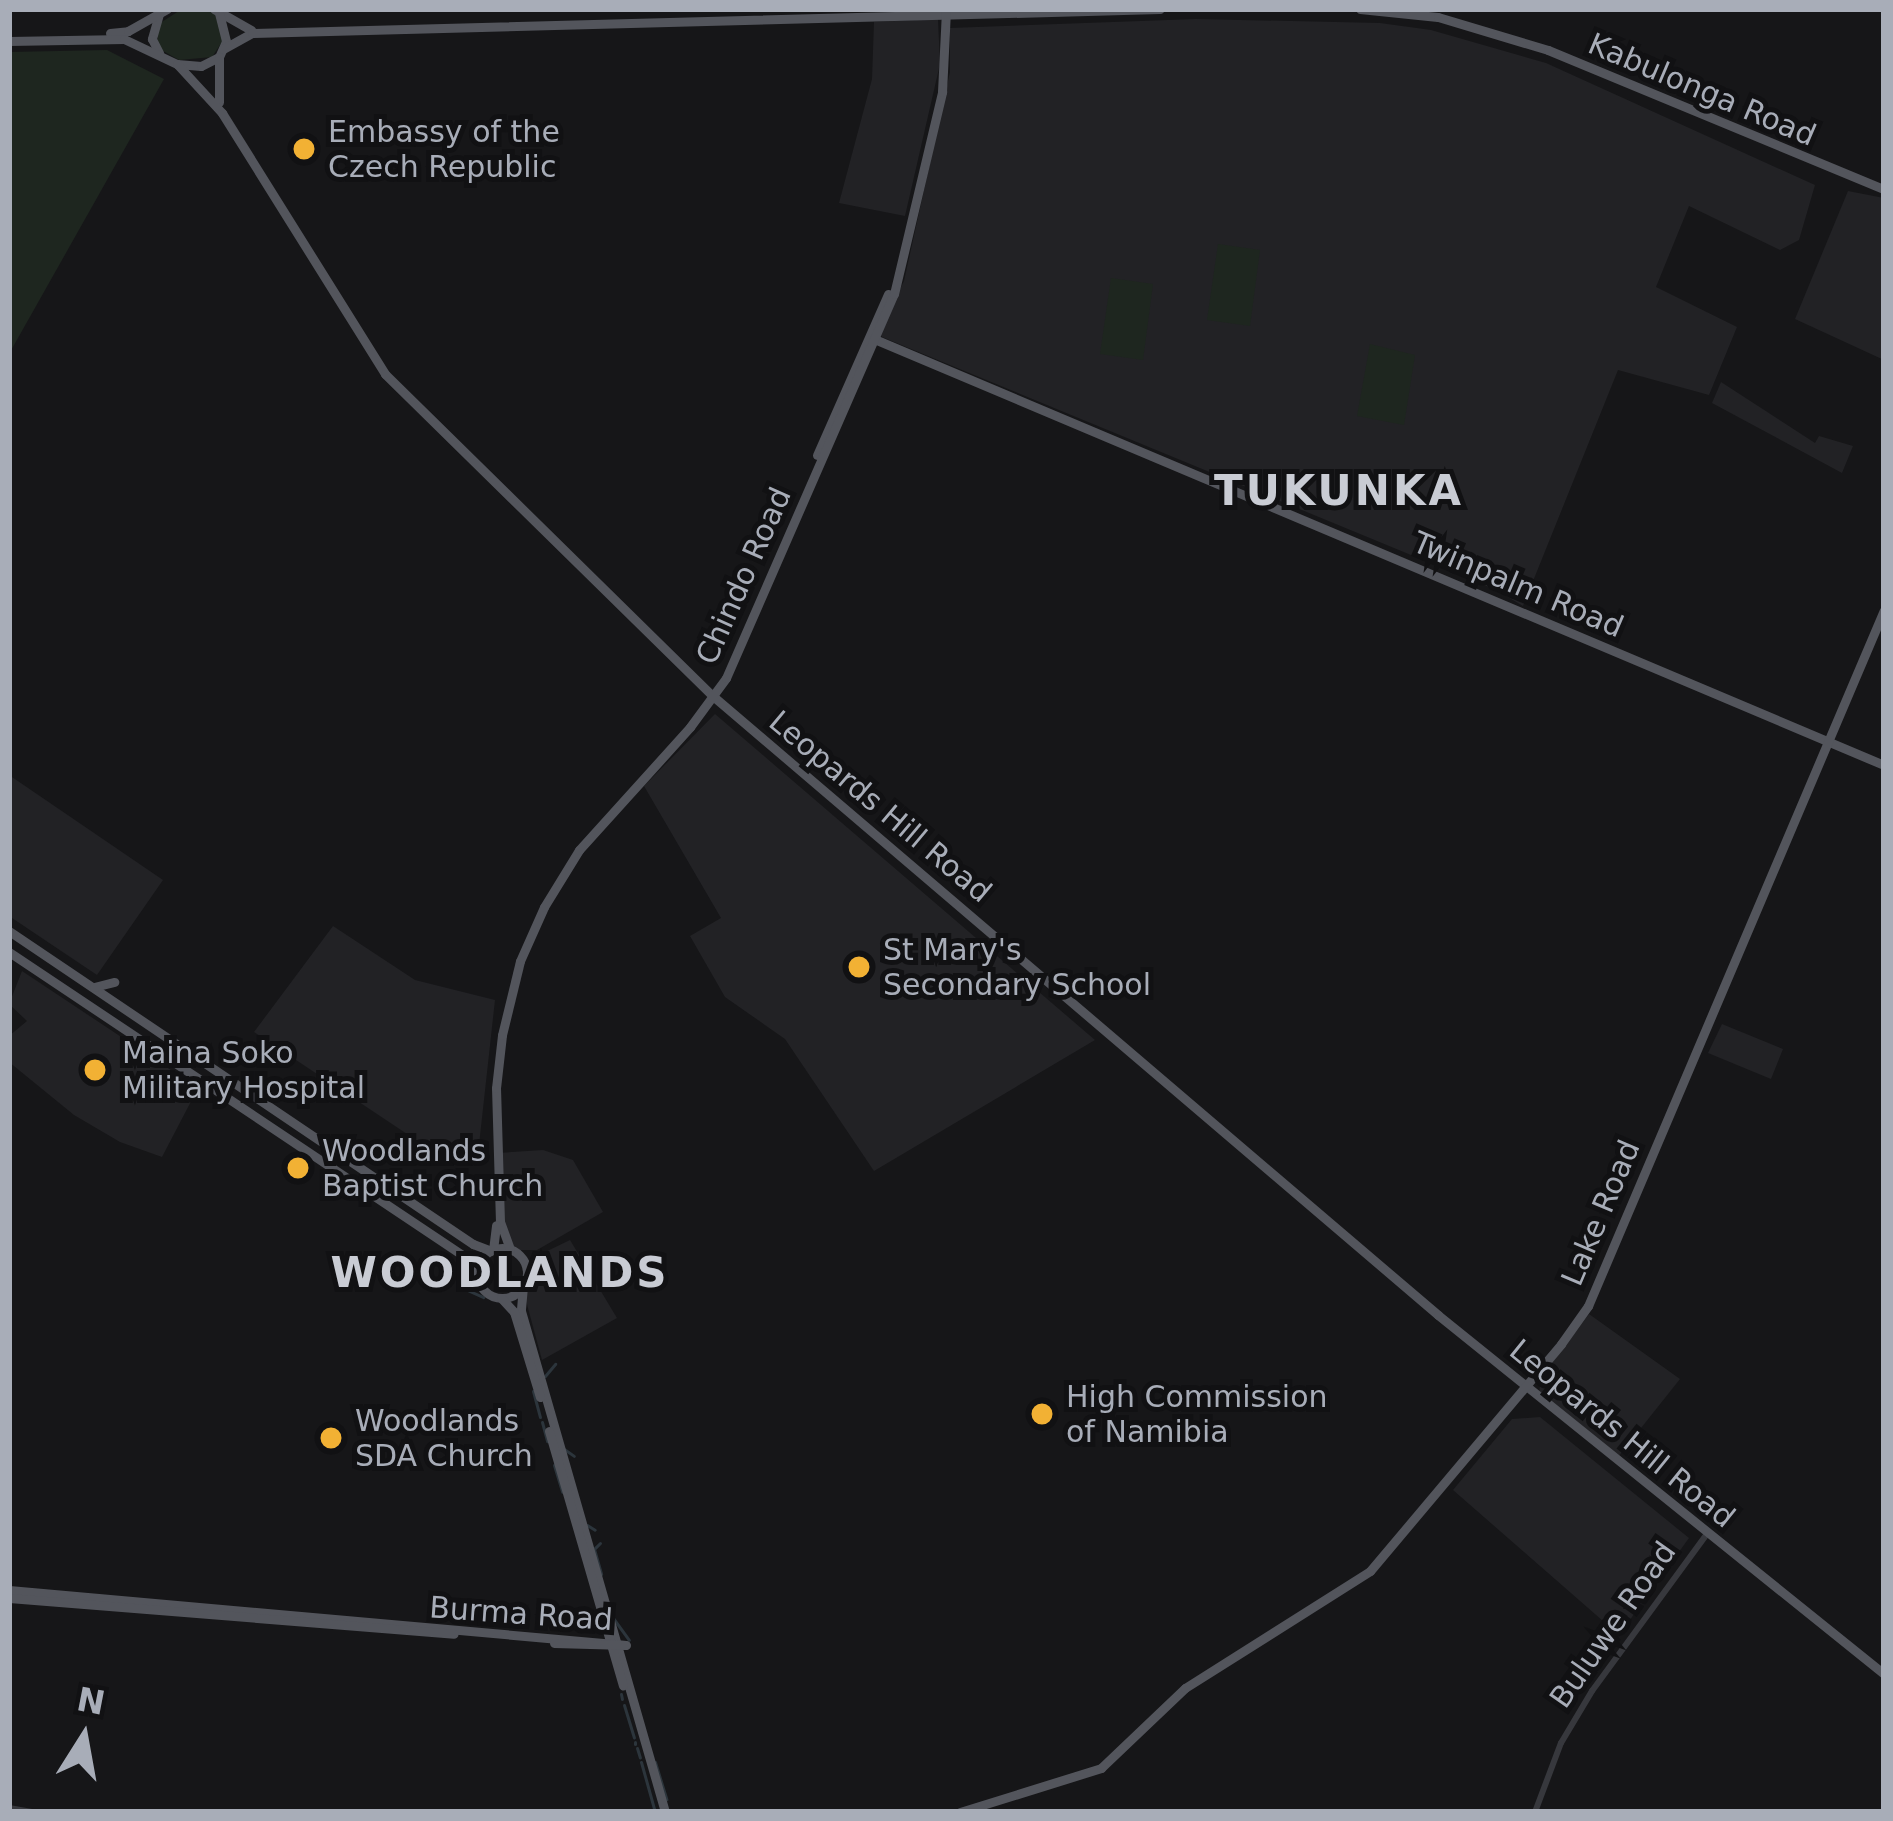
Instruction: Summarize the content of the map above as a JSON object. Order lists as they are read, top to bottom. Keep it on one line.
{"streets":{"main road":["Kabulonga Road","Chindo Road","Twinpalm Road","Leopards Hill Road","Lake Road","Burma Road"],"street":["Buluwe Road"]},"crossings":[["Chindo Road","Twinpalm Road"],["Chindo Road","Leopards Hill Road"],["Twinpalm Road","Lake Road"],["Leopards Hill Road","Lake Road"],["Leopards Hill Road","Buluwe Road"]],"districts":["TUKUNKA","WOODLANDS"],"places":["Embassy of the Czech Republic","St Mary's Secondary School","Maina Soko Military Hospital","Woodlands Baptist Church","High Commission of Namibia","Woodlands SDA Church"],"north":"top"}
